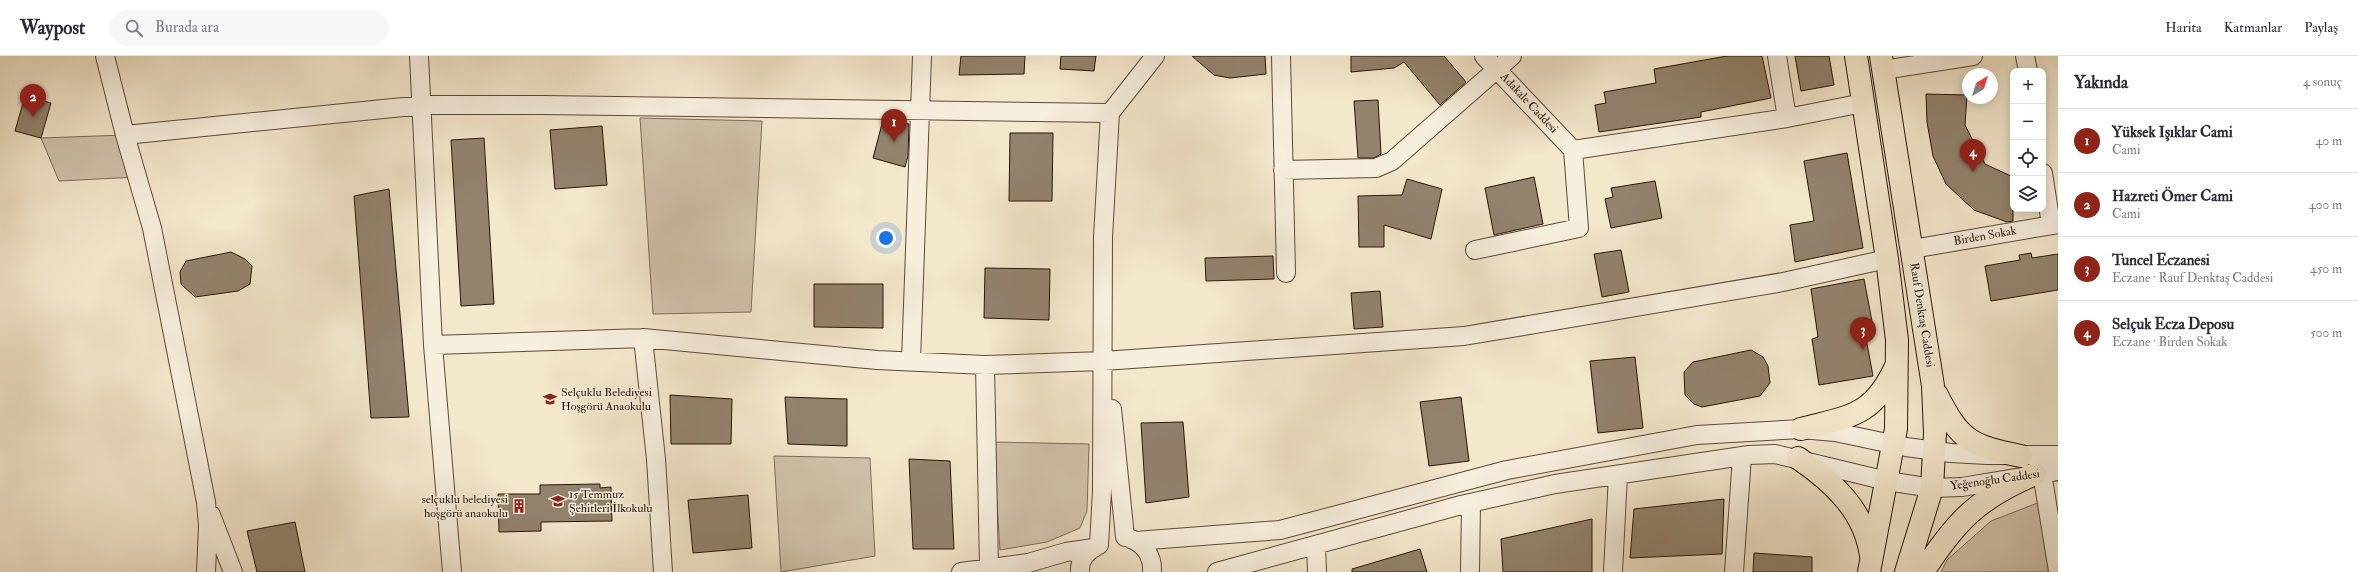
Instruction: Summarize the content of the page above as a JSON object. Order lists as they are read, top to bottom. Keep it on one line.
{"streets":{"main road":["Rauf Denktaş Caddesi"],"street":["Adakale Caddesi","Birden Sokak","Yeğenoğlu Caddesi"]},"crossings":[["Birden Sokak","Rauf Denktaş Caddesi"],["Rauf Denktaş Caddesi","Yeğenoğlu Caddesi"]],"places":{"school or university":["Selçuklu Belediyesi Hoşgörü Anaokulu","15 Temmuz Şehitleri İlkokulu"],"building":["selçuklu belediyesi hoşgörü anaokulu"]},"north":"top right","page":{"header":"Waypost","search":"Burada ara","nav":["Harita","Katmanlar","Paylaş"],"heading":["Yakında","4 sonuç"],"map_buttons":["+","−"],"pins":["2","1","4","3"],"list":[{"mark":"1","name":"Yüksek Işıklar Cami","note":"Cami","value":"40 m"},{"mark":"2","name":"Hazreti Ömer Cami","note":"Cami","value":"400 m"},{"mark":"3","name":"Tuncel Eczanesi","note":"Eczane · Rauf Denktaş Caddesi","value":"450 m"},{"mark":"4","name":"Selçuk Ecza Deposu","note":"Eczane · Birden Sokak","value":"500 m"}]}}
